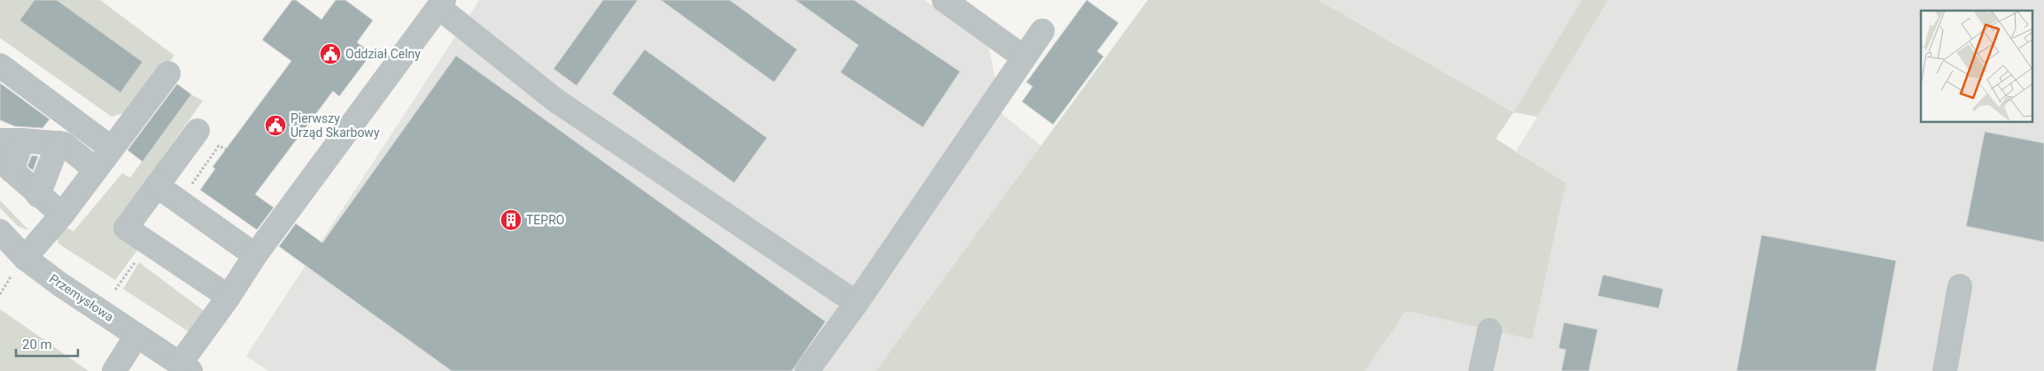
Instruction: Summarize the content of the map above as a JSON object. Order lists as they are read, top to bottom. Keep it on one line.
{"streets":{"street":["Przemysłowa"]},"places":{"public building":["Oddział Celny","Pierwszy Urząd Skarbowy"],"building":["TEPRO"]},"scale_bar":"20 m"}
